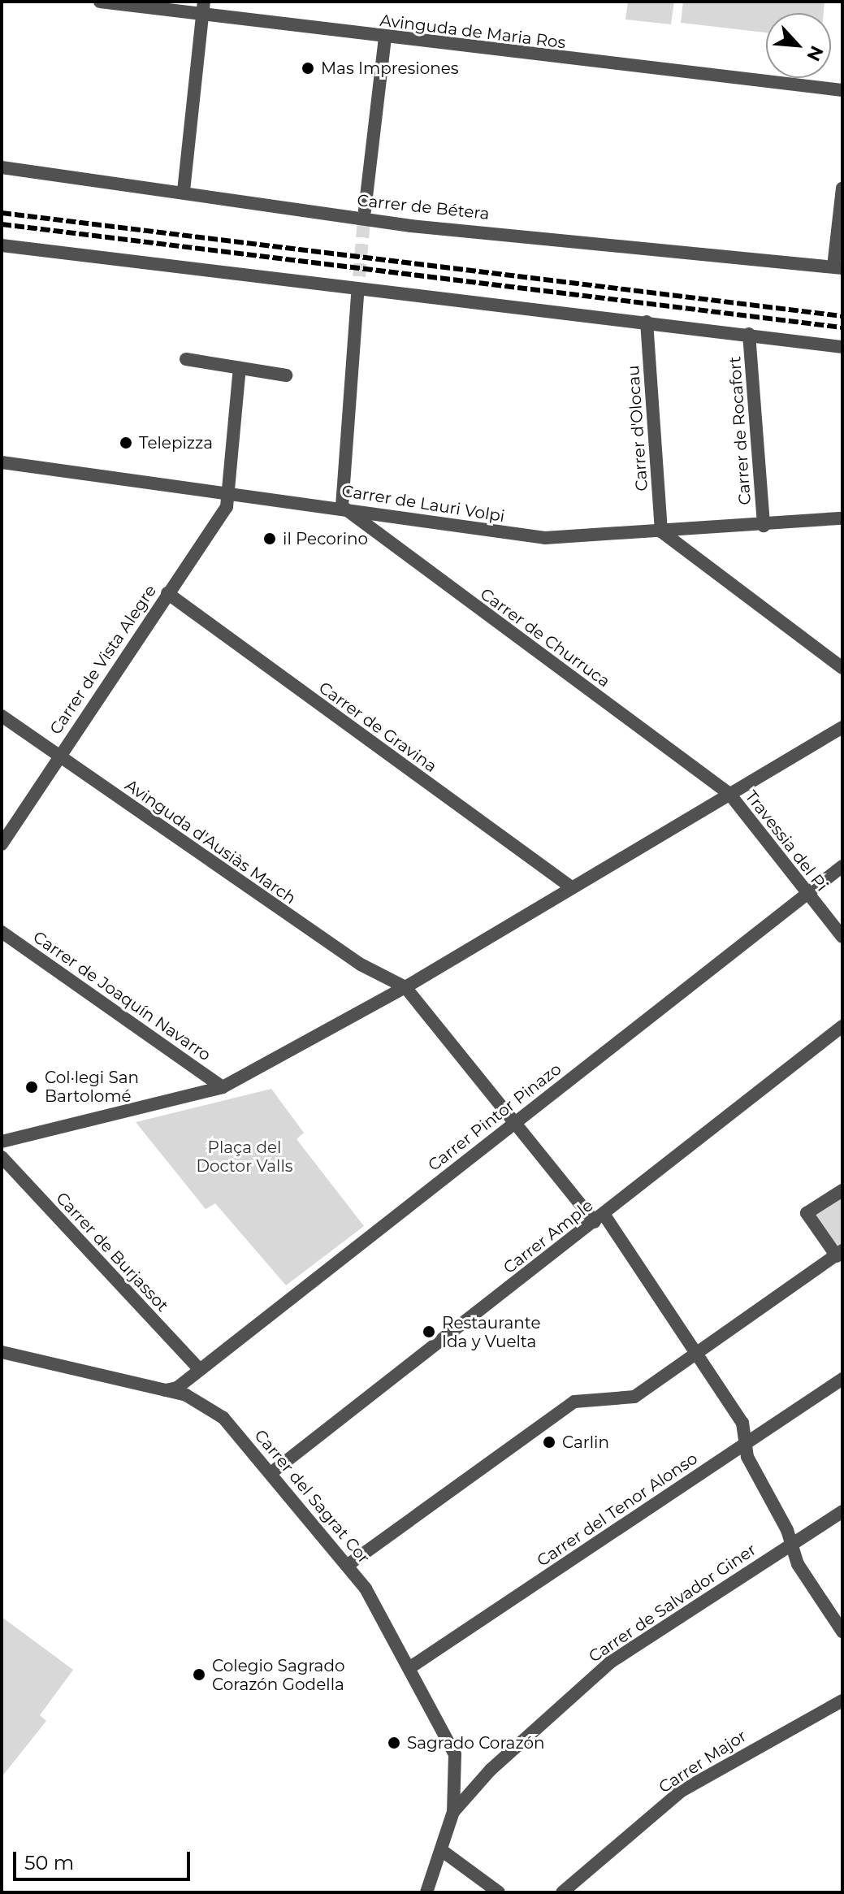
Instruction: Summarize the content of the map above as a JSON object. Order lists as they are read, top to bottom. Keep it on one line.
{"streets":{"street":["Avinguda de Maria Ros","Carrer de Bétera","Carrer d'Olocau","Carrer de Rocafort","Carrer de Lauri Volpi","Carrer de Churruca","Carrer de Vista Alegre","Carrer de Gravina","Travessia del Pi","Avinguda d'Ausiàs March","Carrer de Joaquín Navarro","Carrer Pintor Pinazo","Carrer Ample","Carrer de Burjassot","Carrer del Sagrat Cor","Carrer del Tenor Alonso","Carrer de Salvador Giner","Carrer Major"]},"crossings":[["Carrer d'Olocau","Carrer de Lauri Volpi"],["Carrer de Rocafort","Carrer de Lauri Volpi"],["Carrer de Lauri Volpi","Carrer de Churruca"],["Carrer de Lauri Volpi","Carrer de Vista Alegre"],["Carrer de Churruca","Travessia del Pi"],["Carrer de Vista Alegre","Carrer de Gravina"],["Carrer de Vista Alegre","Avinguda d'Ausiàs March"],["Travessia del Pi","Carrer Pintor Pinazo"],["Carrer Pintor Pinazo","Carrer de Burjassot"],["Carrer Pintor Pinazo","Carrer del Sagrat Cor"],["Carrer Ample","Carrer del Sagrat Cor"],["Carrer del Sagrat Cor","Carrer del Tenor Alonso"],["Carrer del Sagrat Cor","Carrer de Salvador Giner"]],"parks":["Plaça del Doctor Valls"],"places":["Mas Impresiones","Telepizza","il Pecorino","Col·legi San Bartolomé","Restaurante Ida y Vuelta","Carlin","Colegio Sagrado Corazón Godella","Sagrado Corazón"],"scale_bar":"50 m","north":"bottom right"}
